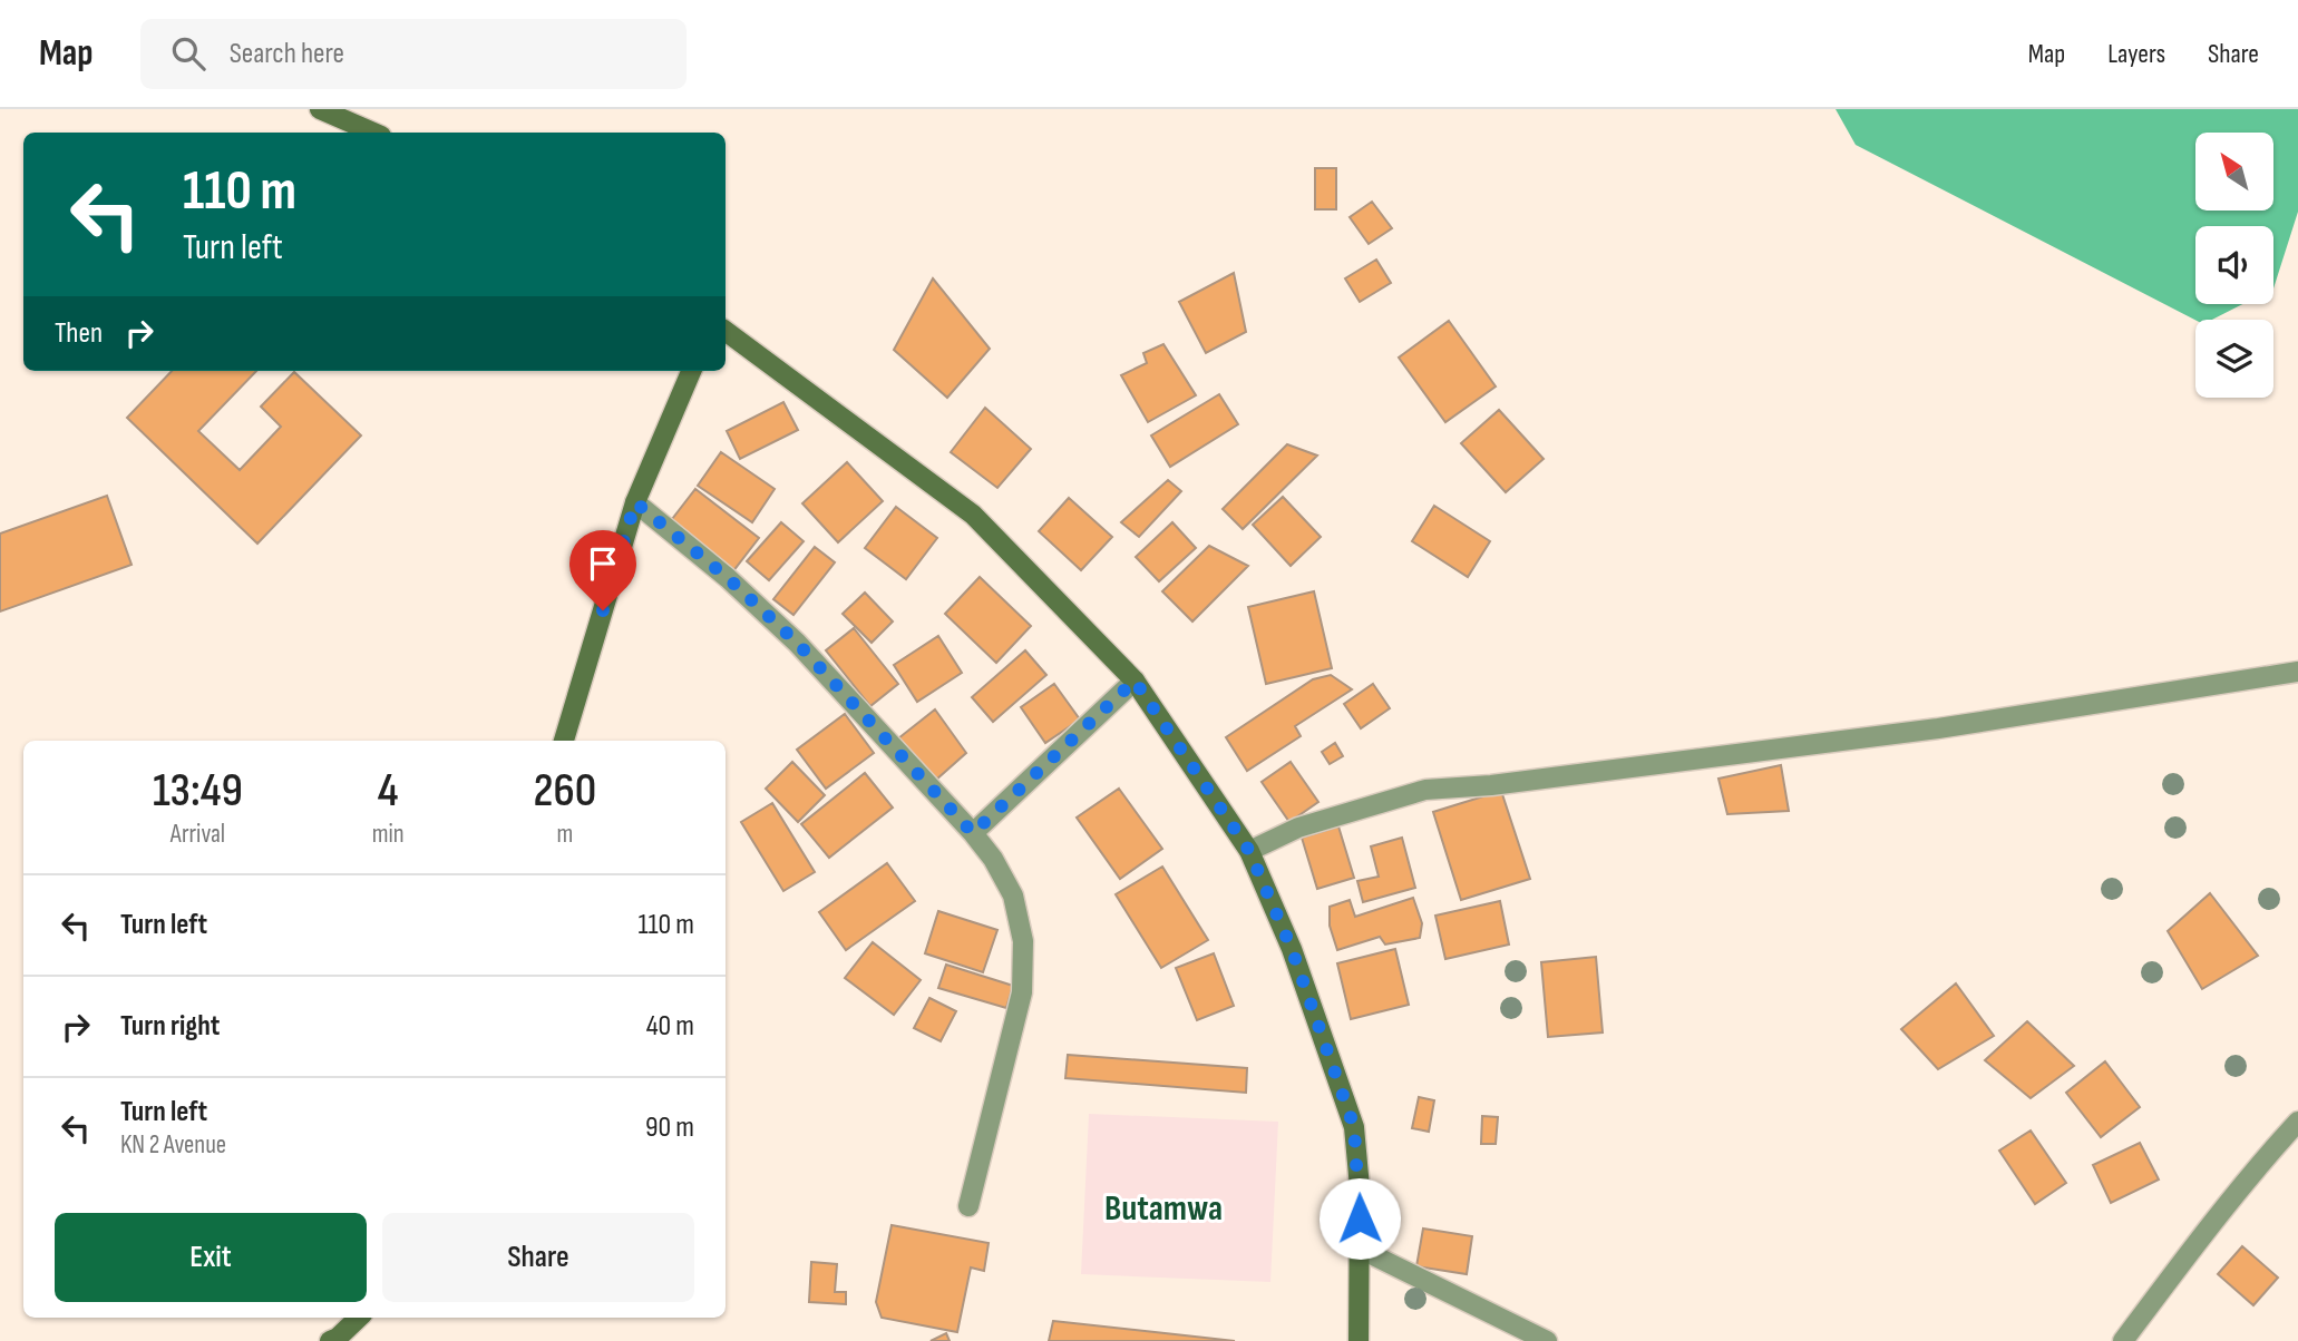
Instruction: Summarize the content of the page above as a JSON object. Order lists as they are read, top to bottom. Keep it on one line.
{"districts":["Butamwa"],"north":"top left","page":{"header":"Map","search":"Search here","nav":["Map","Layers","Share"],"turn":["110 m","Turn left"],"then":"Then","eta":["13:49","Arrival","4","min","260","m"],"list":[{"name":"Turn left","value":"110 m"},{"name":"Turn right","value":"40 m"},{"name":"Turn left","note":"KN 2 Avenue","value":"90 m"}],"buttons":["Exit","Share"]}}
